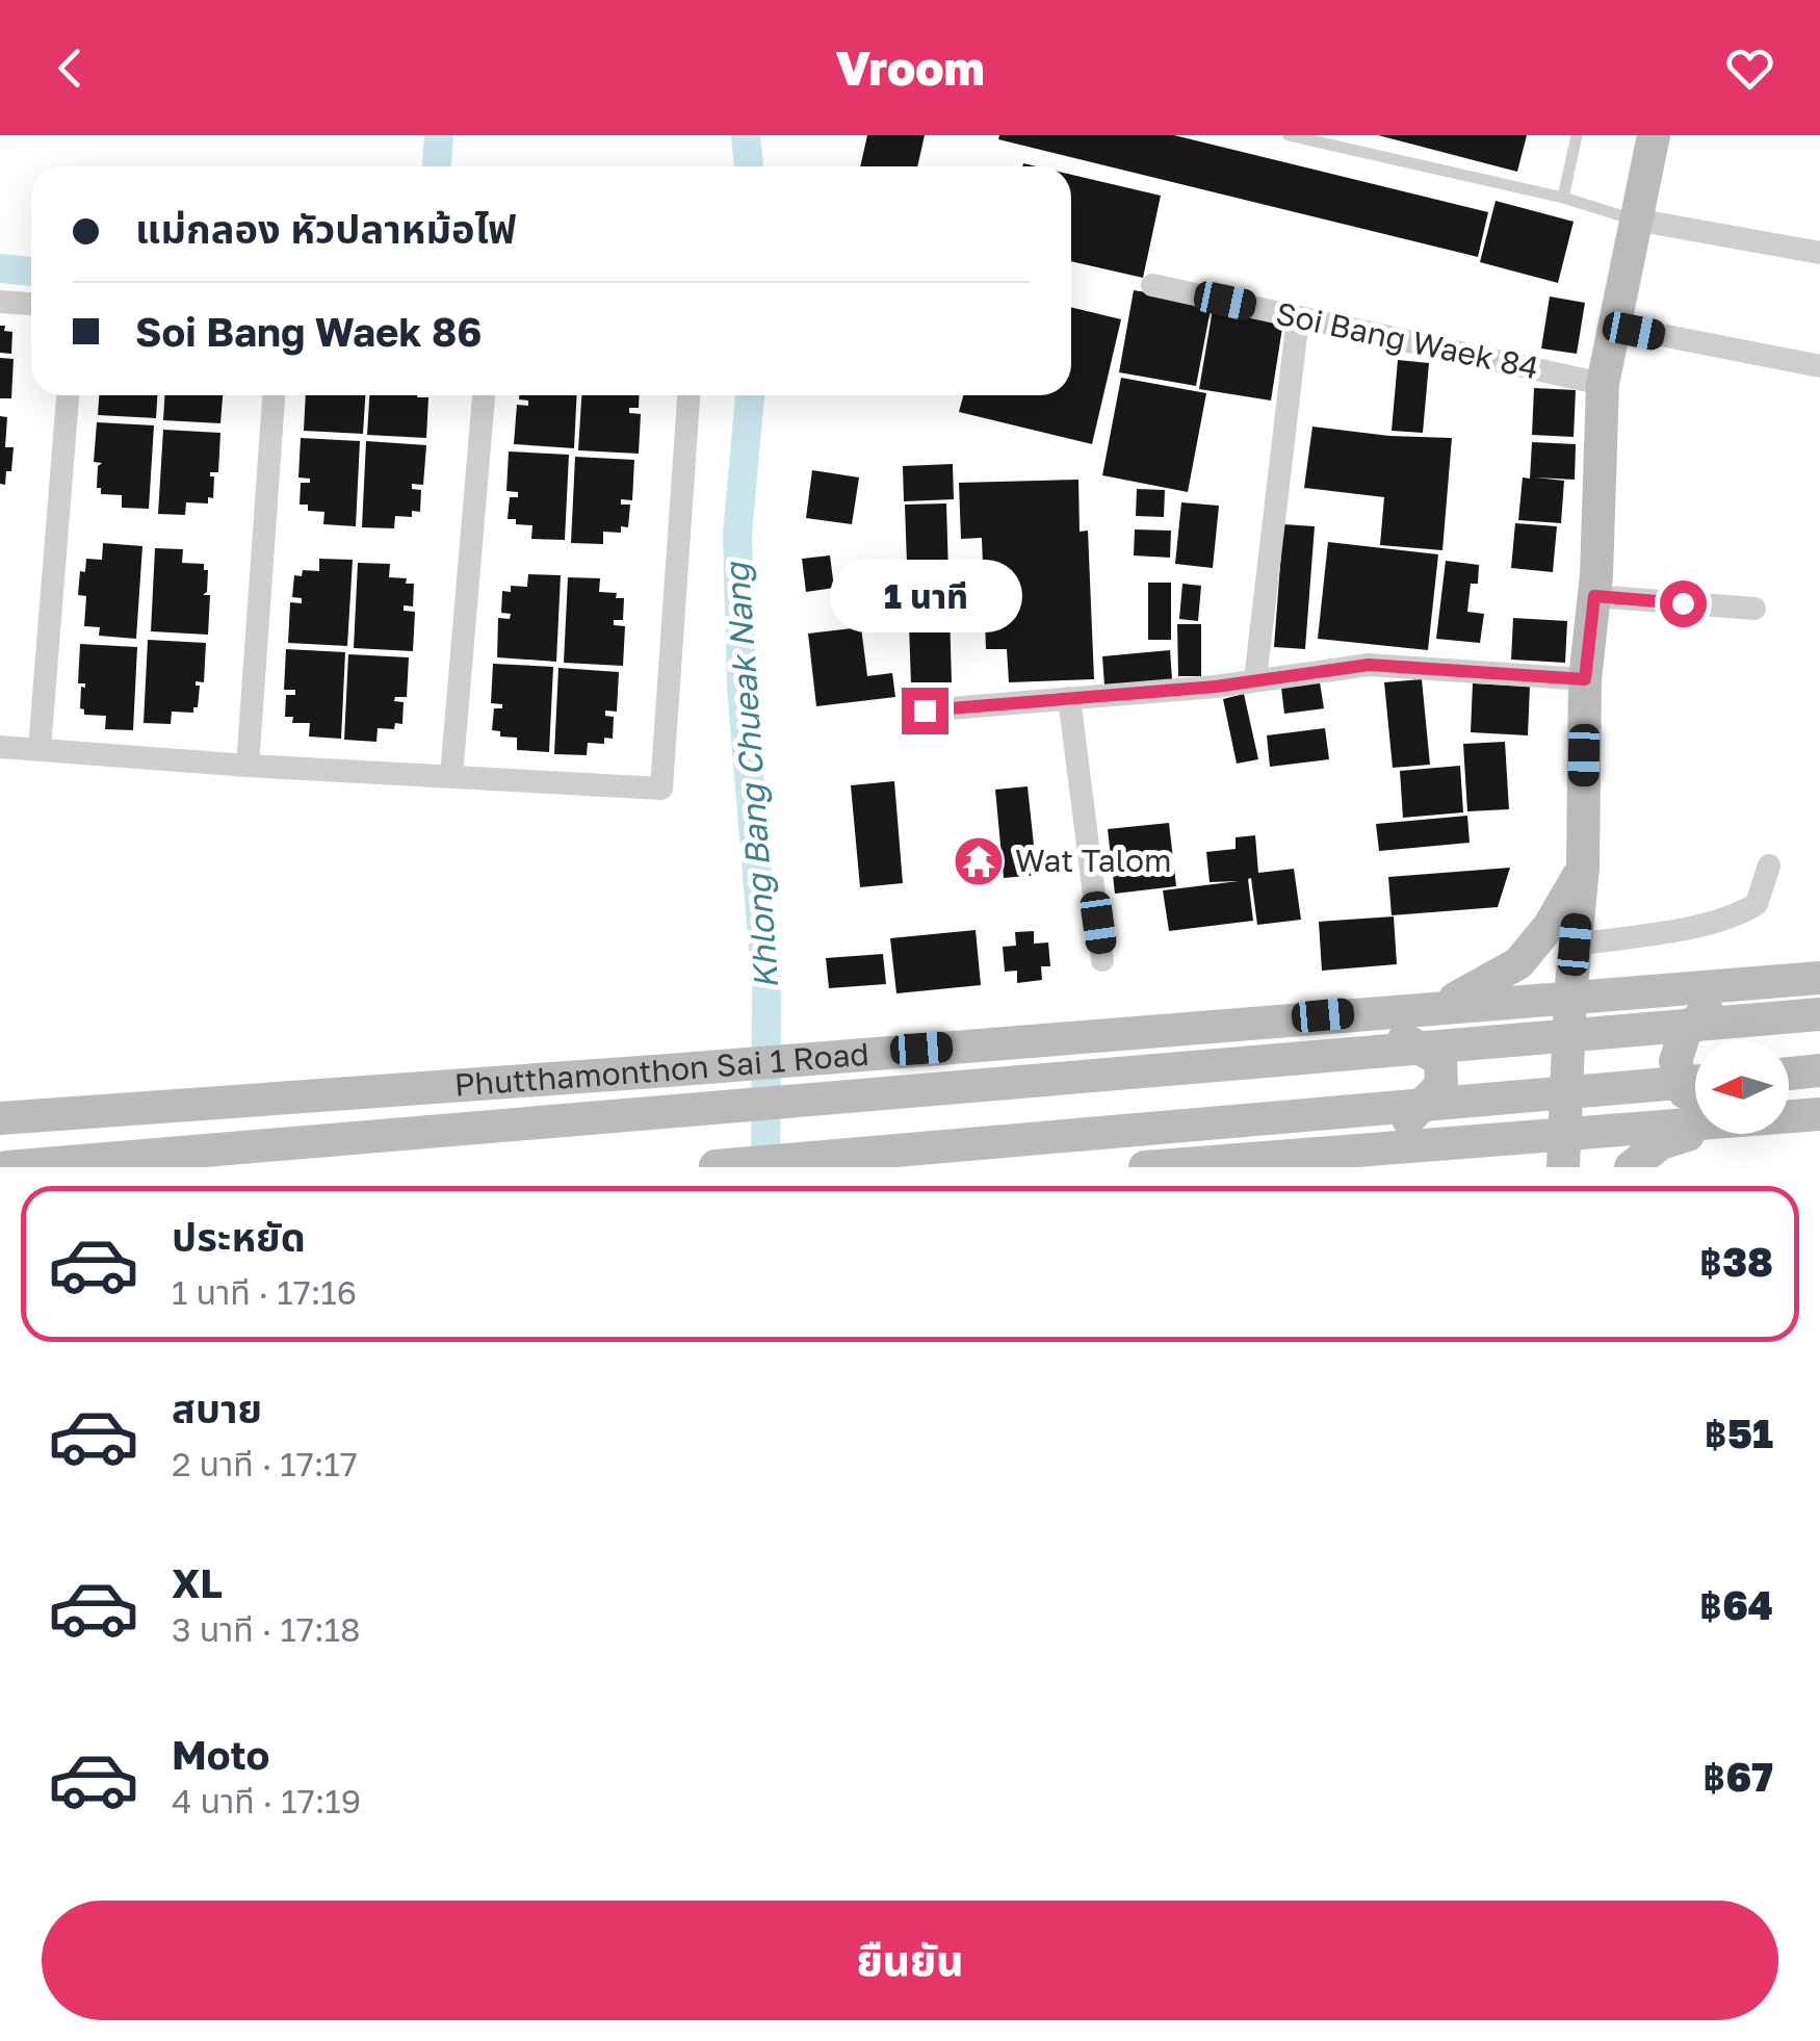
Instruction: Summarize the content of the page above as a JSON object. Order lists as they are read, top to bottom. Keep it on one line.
{"streets":{"main road":["Phutthamonthon Sai 1 Road"],"street":["Soi Bang Waek 84"]},"water":["Khlong Bang Chueak Nang"],"places":{"temple":["Wat Talom"]},"north":"left","page":{"header":"Vroom","banner":["แม่กลอง หัวปลาหม้อไฟ","Soi Bang Waek 86"],"bubble":"1 นาที","list":[{"name":"ประหยัด","note":"1 นาที · 17:16","value":"฿38"},{"name":"สบาย","note":"2 นาที · 17:17","value":"฿51"},{"name":"XL","note":"3 นาที · 17:18","value":"฿64"},{"name":"Moto","note":"4 นาที · 17:19","value":"฿67"}],"buttons":"ยืนยัน"}}
